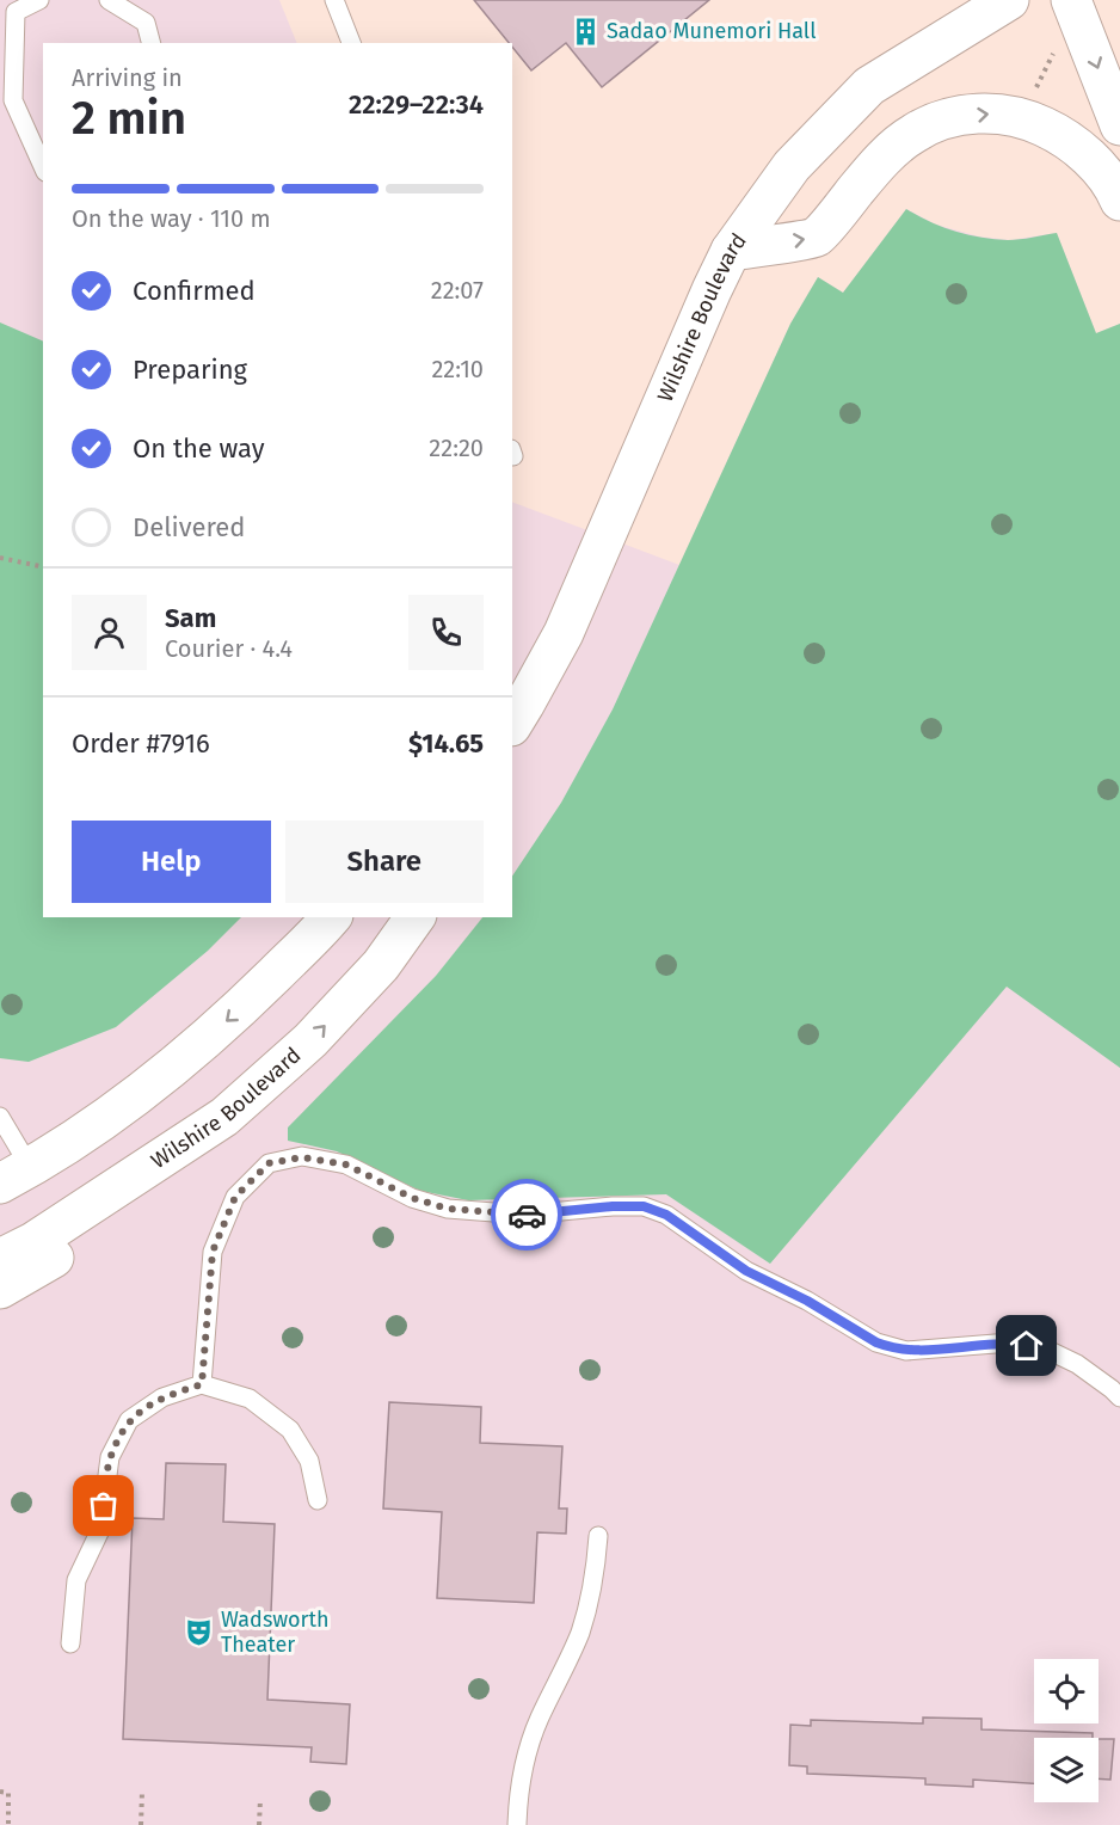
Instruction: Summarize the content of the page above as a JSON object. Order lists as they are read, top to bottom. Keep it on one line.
{"streets":{"main road":["Wilshire Boulevard"]},"places":{"building":["Sadao Munemori Hall"],"theatre":["Wadsworth Theater"]},"page":{"heading":["2 min","Arriving in","22:29–22:34"],"panel":["Sam","Courier · 4.4","Order #7916","$14.65"],"bar":"On the way · 110 m","list":[["Confirmed","22:07"],["Preparing","22:10"],["On the way","22:20"],"Delivered"],"buttons":["Help","Share"]}}
